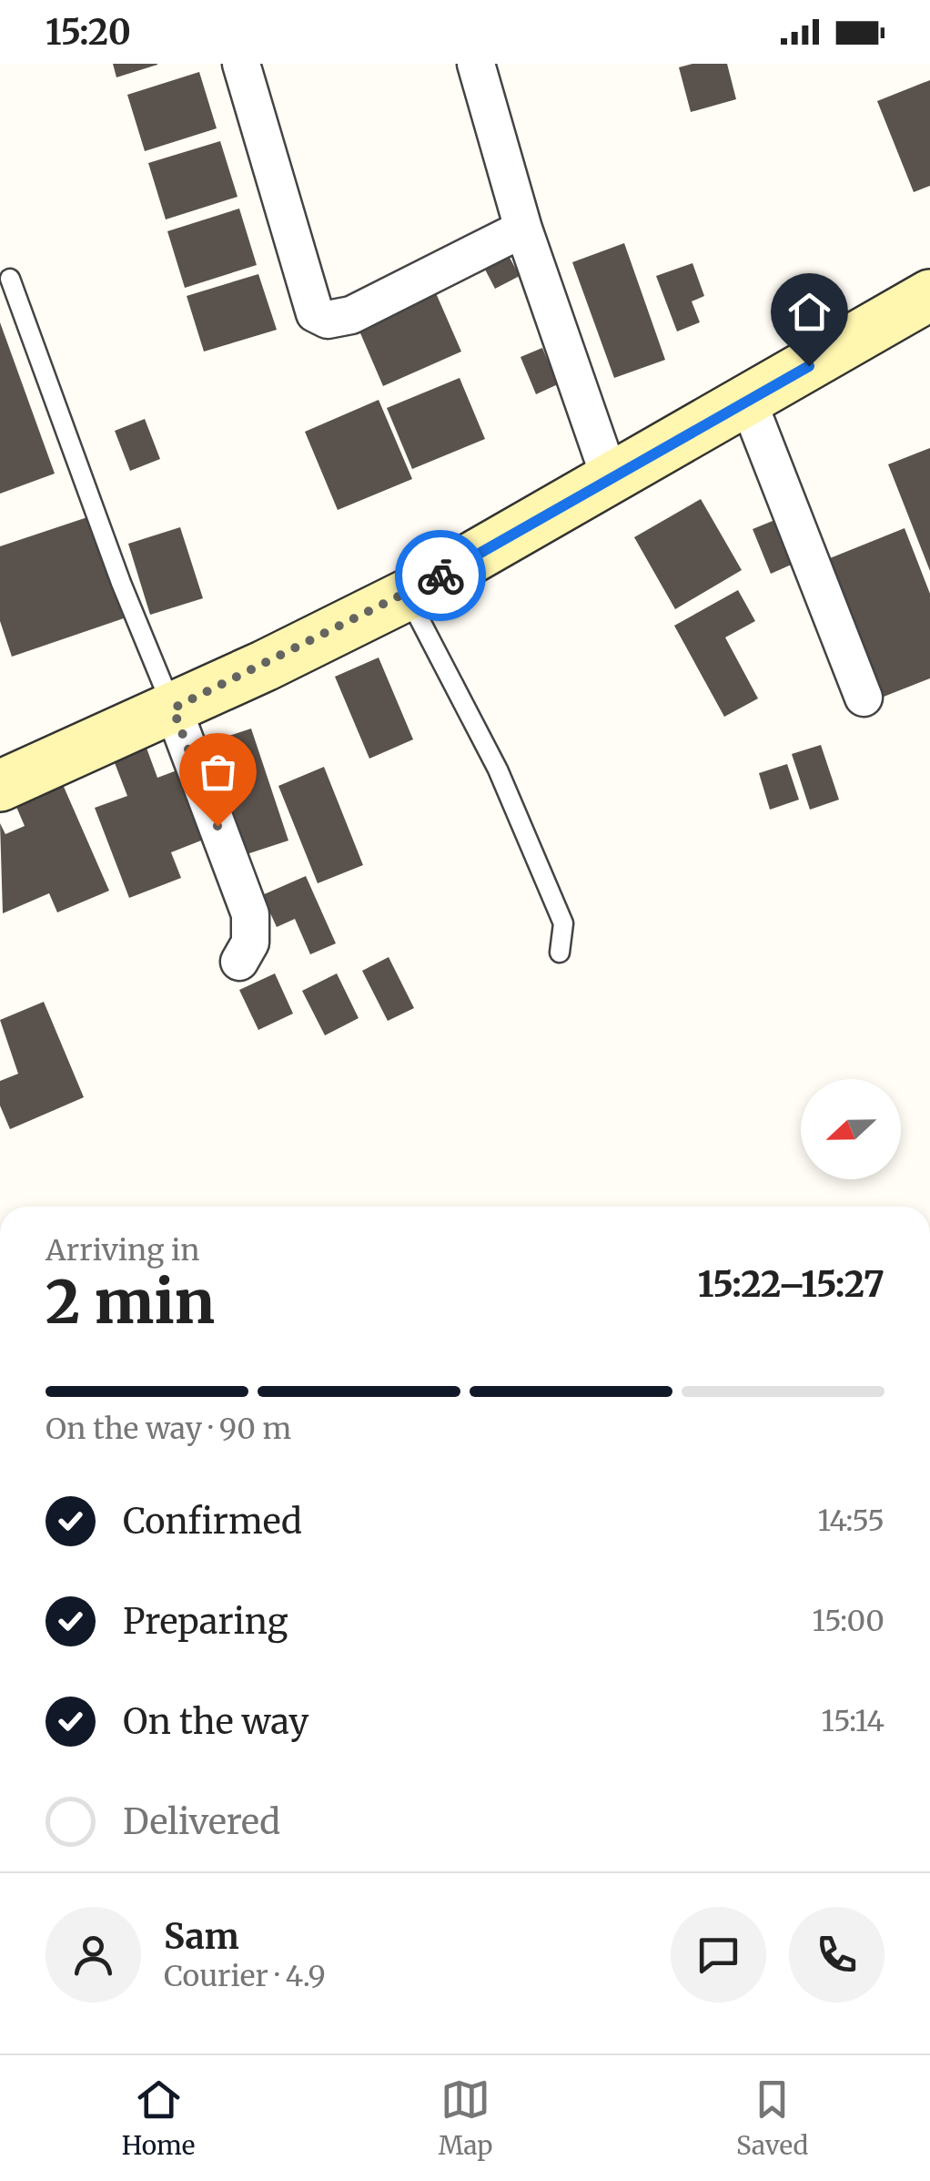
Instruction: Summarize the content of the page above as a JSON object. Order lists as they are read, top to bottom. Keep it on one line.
{"north":"left","page":{"status":"15:20","heading":["2 min","Arriving in","15:22–15:27"],"panel":["Sam","Courier · 4.9"],"bar":"On the way · 90 m","list":[["Confirmed","14:55"],["Preparing","15:00"],["On the way","15:14"],"Delivered"],"tabs":["Home","Map","Saved"]}}
